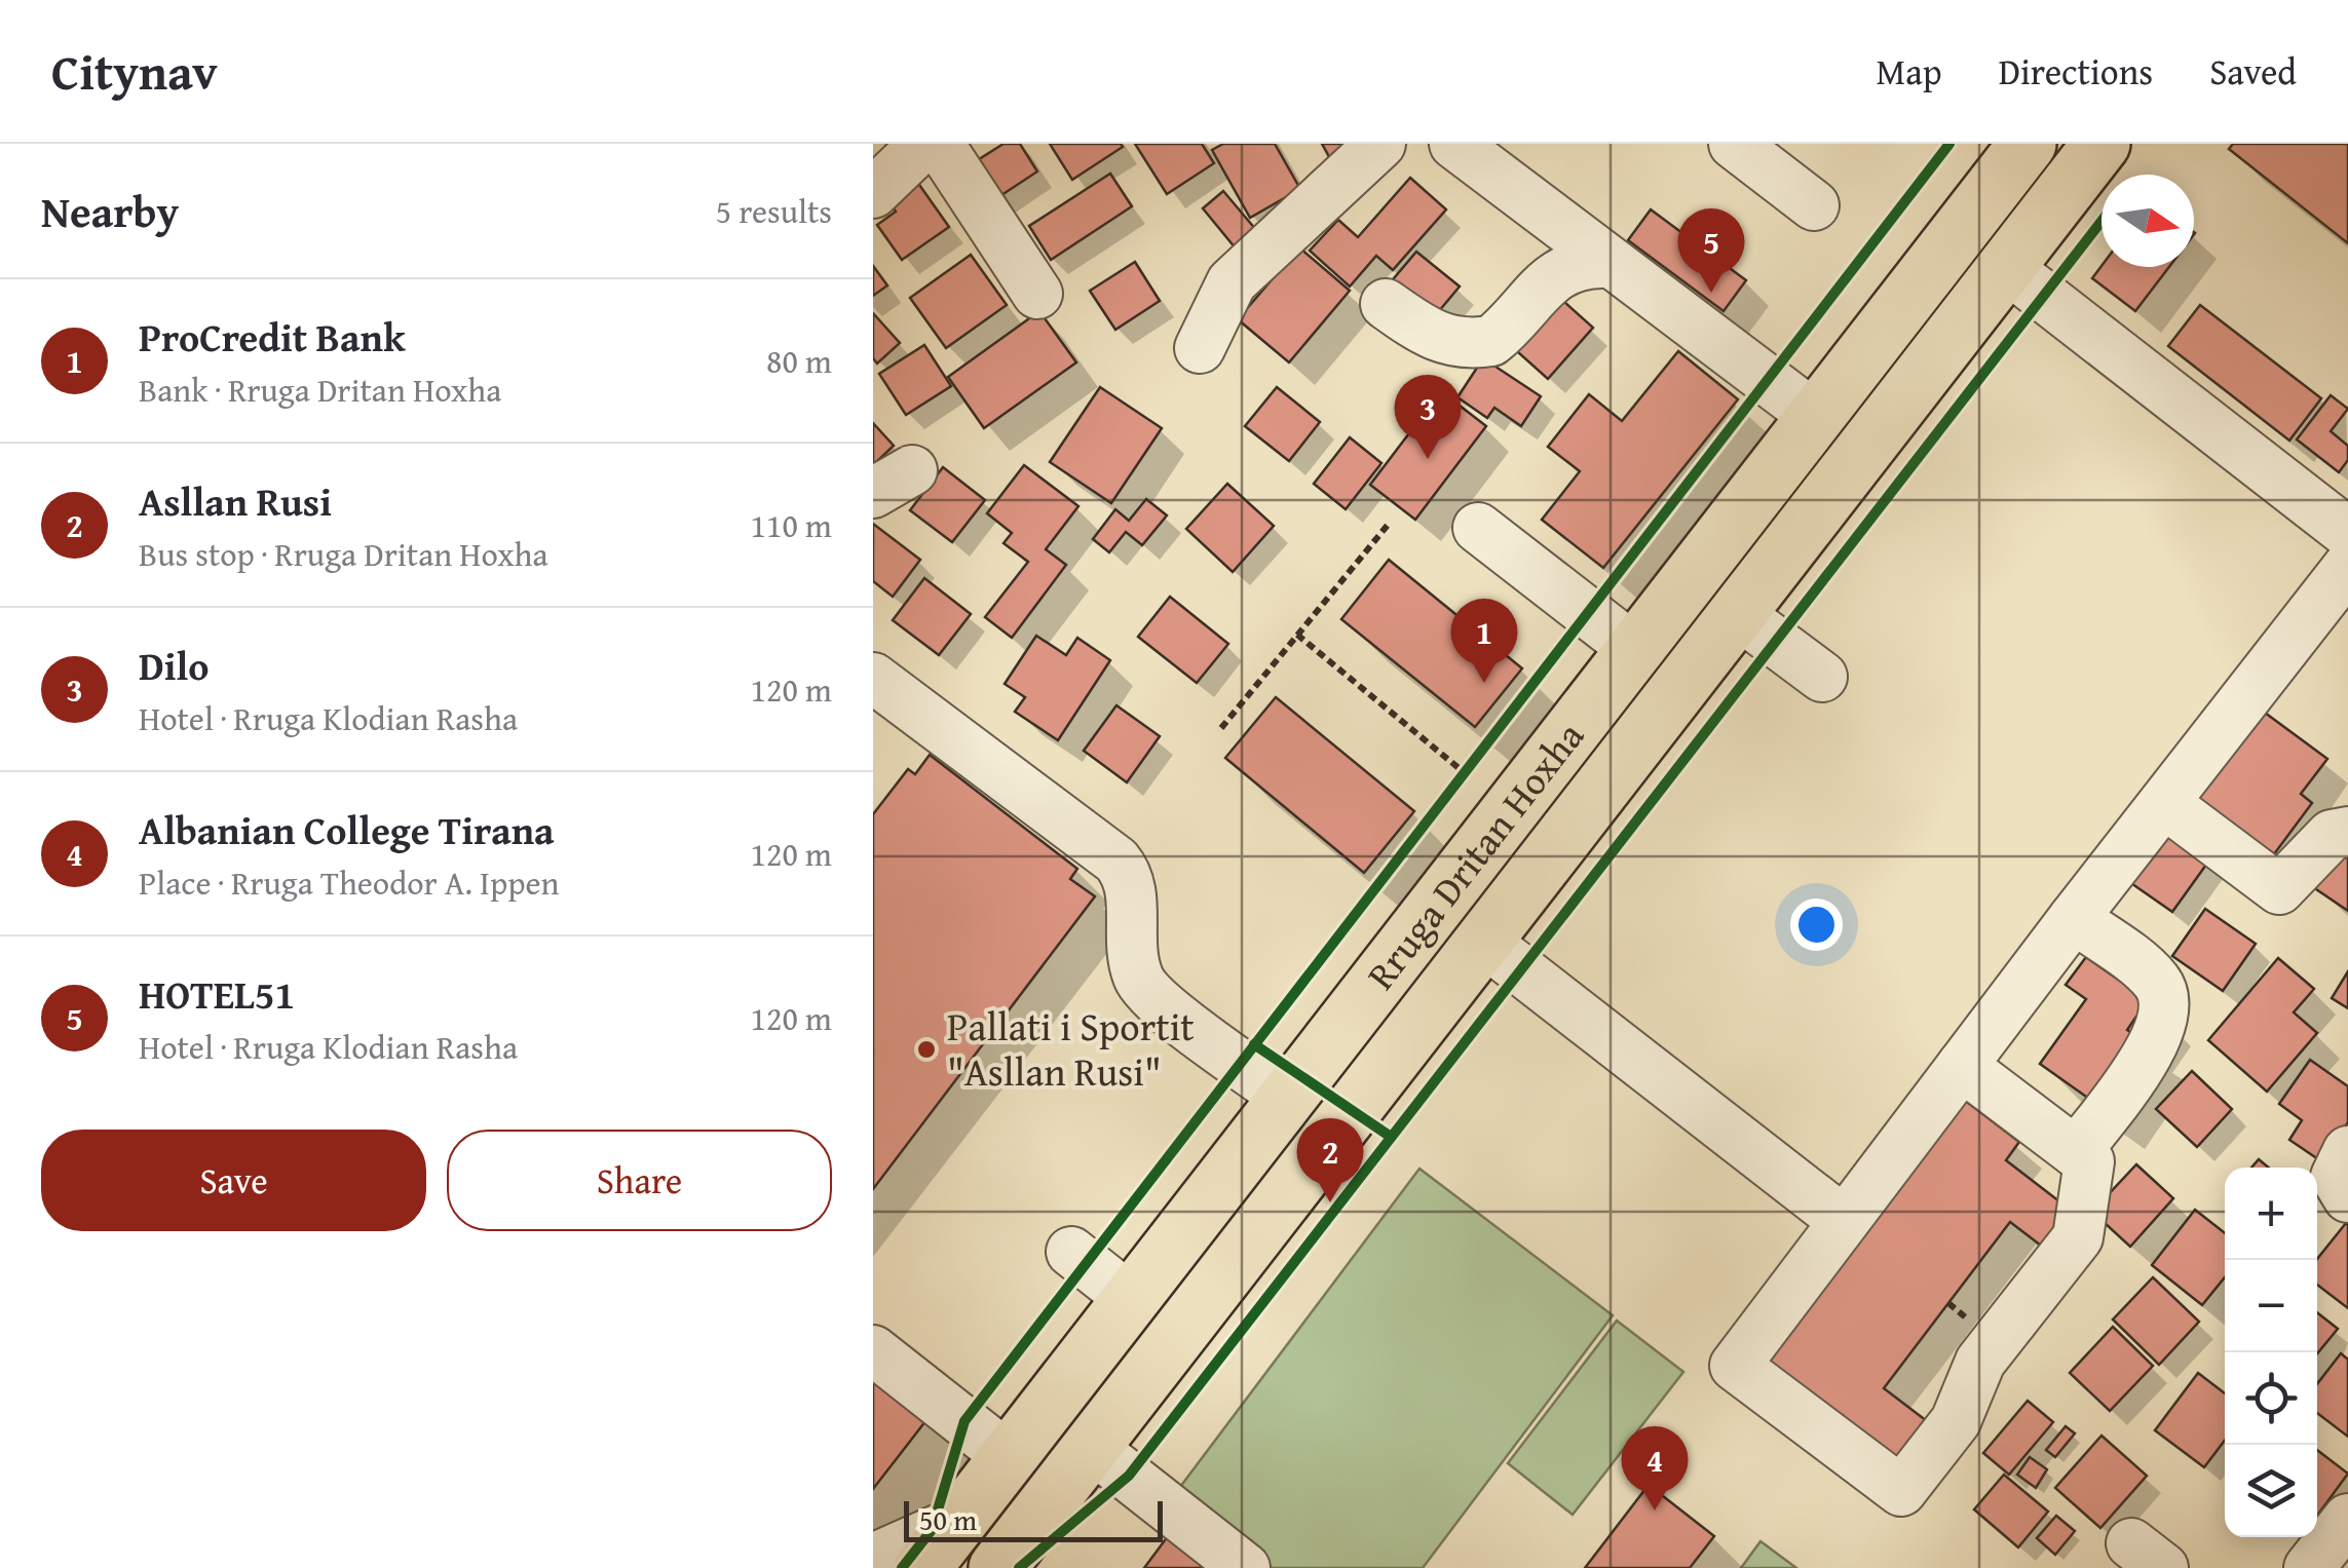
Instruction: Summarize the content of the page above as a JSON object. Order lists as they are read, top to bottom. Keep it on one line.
{"streets":{"main road":["Rruga Dritan Hoxha"]},"places":["Pallati i Sportit \"Asllan Rusi\""],"scale_bar":"50 m","north":"right","page":{"header":"Citynav","nav":["Map","Directions","Saved"],"heading":["Nearby","5 results"],"pins":["5","3","1","2","4"],"list":[{"mark":"1","name":"ProCredit Bank","note":"Bank · Rruga Dritan Hoxha","value":"80 m"},{"mark":"2","name":"Asllan Rusi","note":"Bus stop · Rruga Dritan Hoxha","value":"110 m"},{"mark":"3","name":"Dilo","note":"Hotel · Rruga Klodian Rasha","value":"120 m"},{"mark":"4","name":"Albanian College Tirana","note":"Place · Rruga Theodor A. Ippen","value":"120 m"},{"mark":"5","name":"HOTEL51","note":"Hotel · Rruga Klodian Rasha","value":"120 m"}],"buttons":["Save","Share"],"map_buttons":["+","−"],"scale":"50 m"}}
